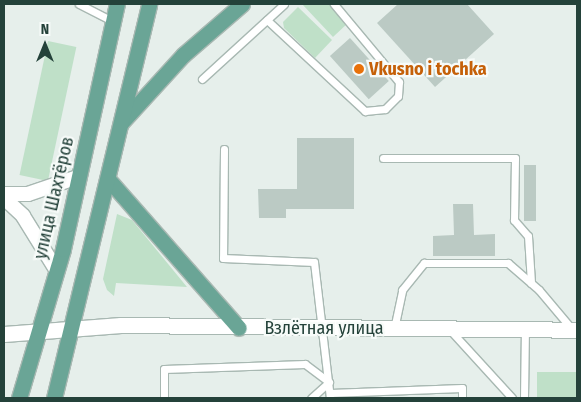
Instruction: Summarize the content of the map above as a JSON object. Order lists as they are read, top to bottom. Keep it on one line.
{"streets":{"main road":["улица Шахтёров","Взлётная улица"]},"crossings":[["улица Шахтёров","Взлётная улица"]],"places":["Vkusno i tochka"],"north":"top"}
